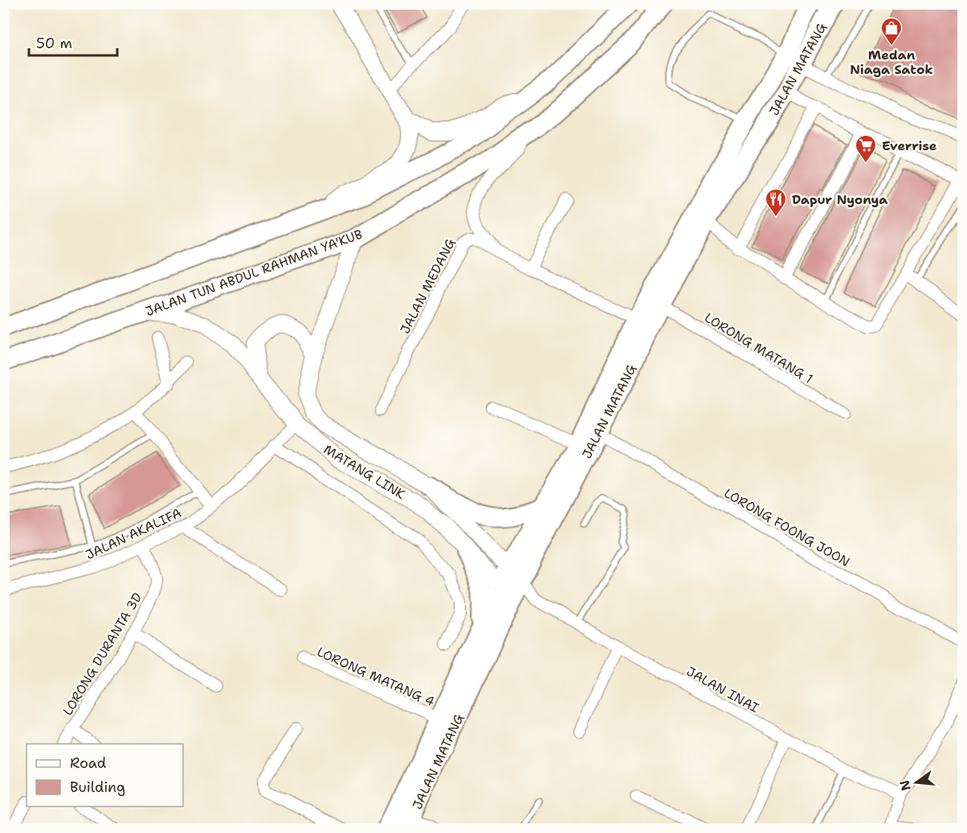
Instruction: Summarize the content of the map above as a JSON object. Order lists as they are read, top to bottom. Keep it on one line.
{"streets":{"main road":["JALAN MATANG","JALAN TUN ABDUL RAHMAN YA'KUB"],"street":["JALAN MEDANG","LORONG MATANG 1","MATANG LINK","LORONG FOONG JOON","JALAN AKALIFA","LORONG DURANTA 3D","LORONG MATANG 4","JALAN INAI"]},"crossings":[["JALAN MATANG","JALAN MEDANG"],["JALAN MATANG","LORONG MATANG 1"],["JALAN MATANG","MATANG LINK"],["JALAN MATANG","LORONG FOONG JOON"],["JALAN MATANG","LORONG MATANG 4"],["JALAN TUN ABDUL RAHMAN YA'KUB","MATANG LINK"],["MATANG LINK","JALAN AKALIFA"],["JALAN AKALIFA","LORONG DURANTA 3D"]],"places":{"shop":["Medan Niaga Satok"],"supermarket":["Everrise"],"restaurant":["Dapur Nyonya"]},"legend":["Road","Building"],"scale_bar":"50 m","north":"left"}
